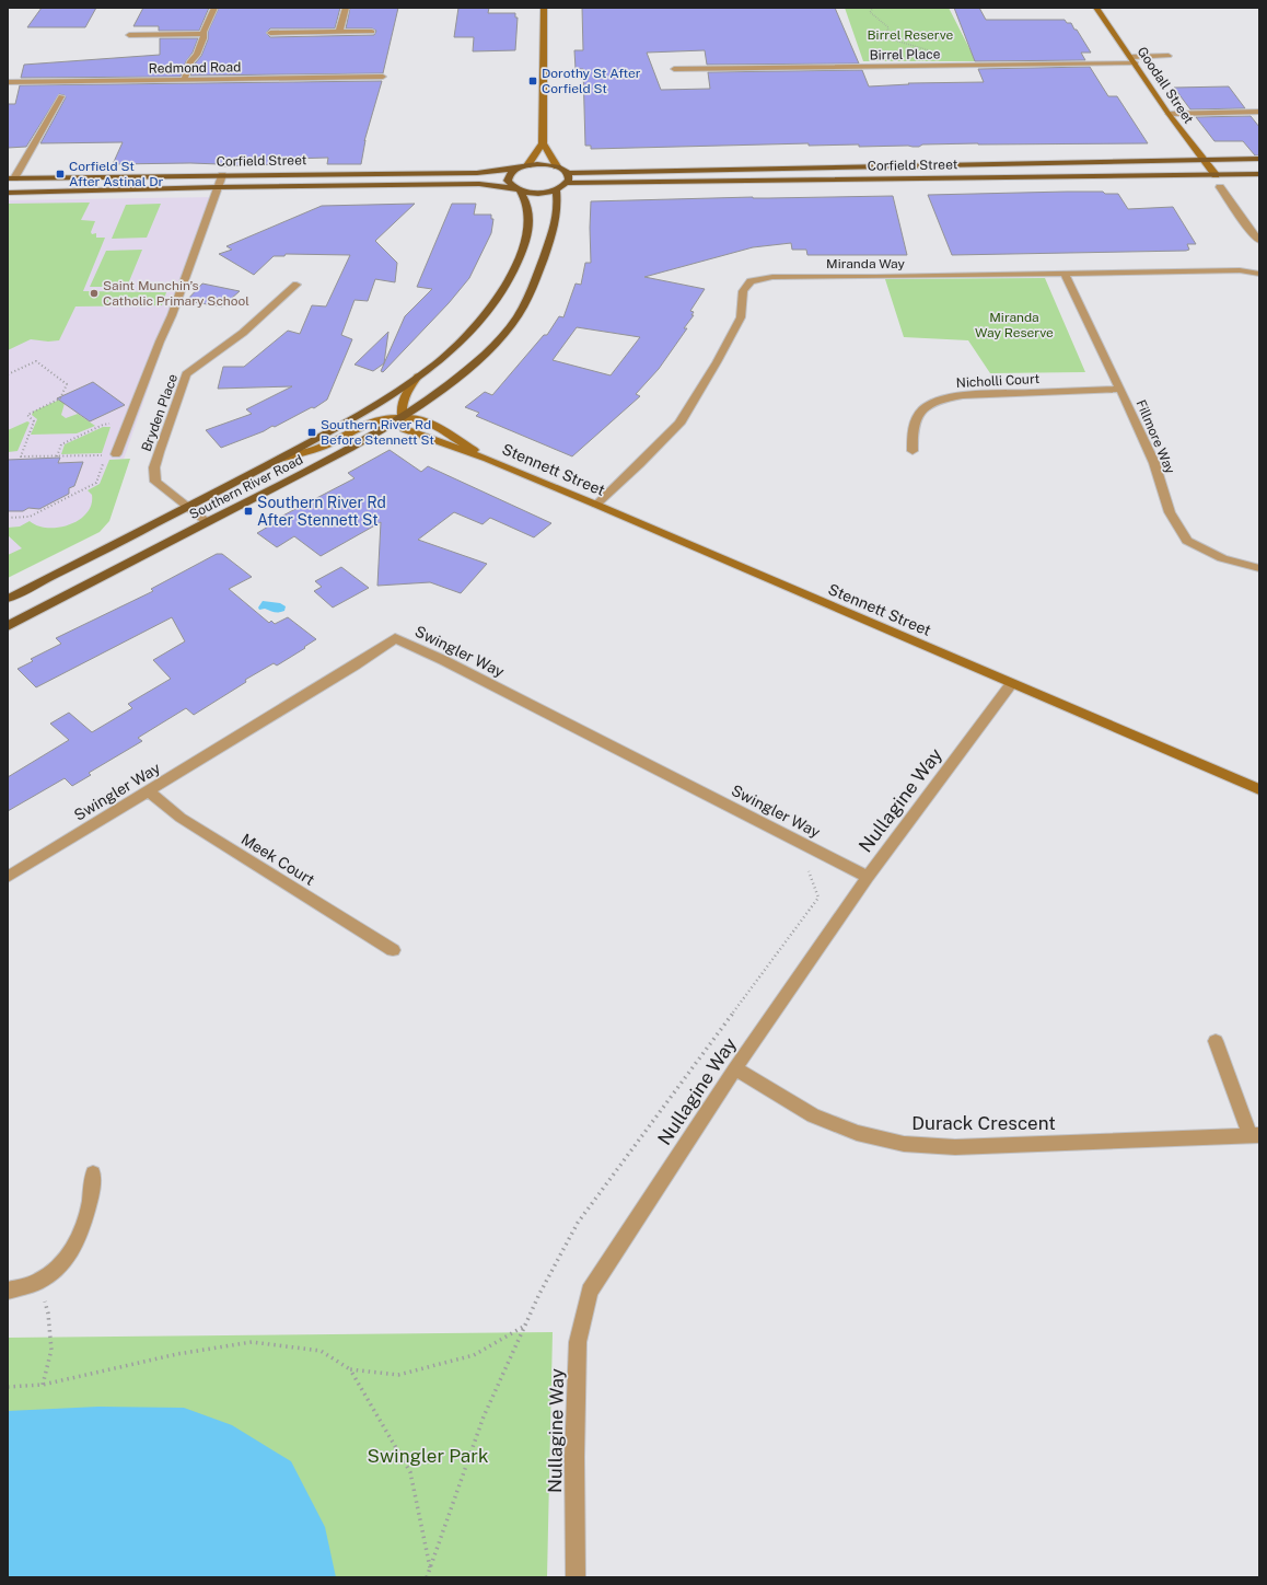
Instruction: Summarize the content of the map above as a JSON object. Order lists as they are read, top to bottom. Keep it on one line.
{"streets":{"main road":["Corfield Street","Southern River Road"],"street":["Birrel Place","Redmond Road","Goodall Street","Miranda Way","Nicholli Court","Bryden Place","Fillmore Way","Stennett Street","Swingler Way","Nullagine Way","Meek Court","Durack Crescent"]},"crossings":[["Birrel Place","Goodall Street"],["Goodall Street","Corfield Street"],["Corfield Street","Southern River Road"],["Miranda Way","Fillmore Way"],["Miranda Way","Stennett Street"],["Nicholli Court","Fillmore Way"],["Bryden Place","Southern River Road"],["Stennett Street","Southern River Road"],["Stennett Street","Nullagine Way"],["Swingler Way","Nullagine Way"],["Swingler Way","Meek Court"],["Nullagine Way","Durack Crescent"]],"parks":["Birrel Reserve","Miranda Way Reserve","Swingler Park"],"places":{"transit":["Dorothy St After Corfield St","Corfield St After Astinal Dr","Southern River Rd Before Stennett St","Southern River Rd After Stennett St"],"other":["Saint Munchin’s Catholic Primary School"]}}
